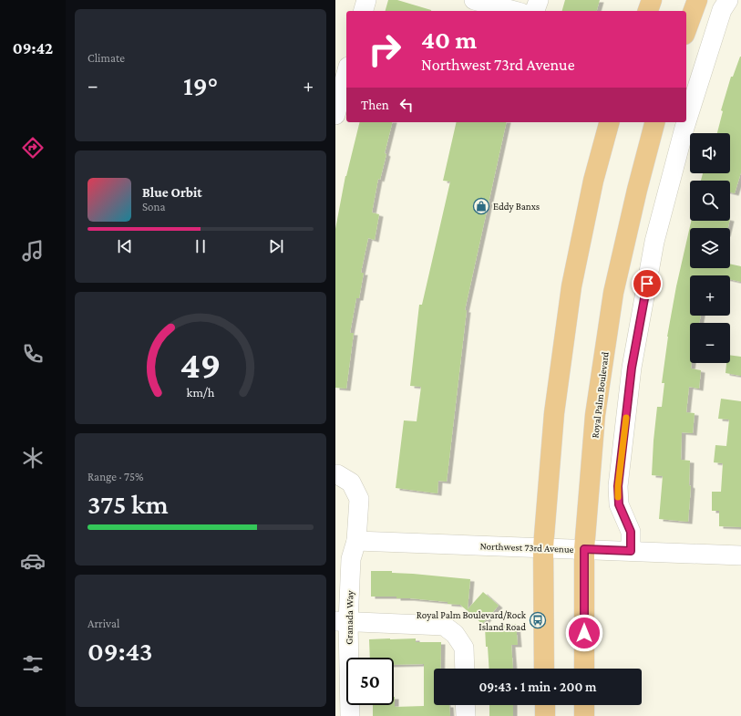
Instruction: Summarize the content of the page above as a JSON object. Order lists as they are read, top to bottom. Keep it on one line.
{"streets":{"main road":["Royal Palm Boulevard"],"street":["Northwest 73rd Avenue","Granada Way"]},"crossings":[["Royal Palm Boulevard","Northwest 73rd Avenue"],["Northwest 73rd Avenue","Granada Way"]],"places":{"shop":["Eddy Banxs"],"bus stop":["Royal Palm Boulevard/Rock Island Road"]},"page":{"tabs":"09:42","tile":["Climate",["Range · 75%","375 km"],["Arrival","09:43"]],"turn":["40 m","Northwest 73rd Avenue"],"heat":["−","19°","+"],"then":"Then","map_buttons":["+","−"],"song":["Blue Orbit","Sona"],"limit":"50","trip":"09:43 · 1 min · 200 m","gauge":["49","km/h"]}}
